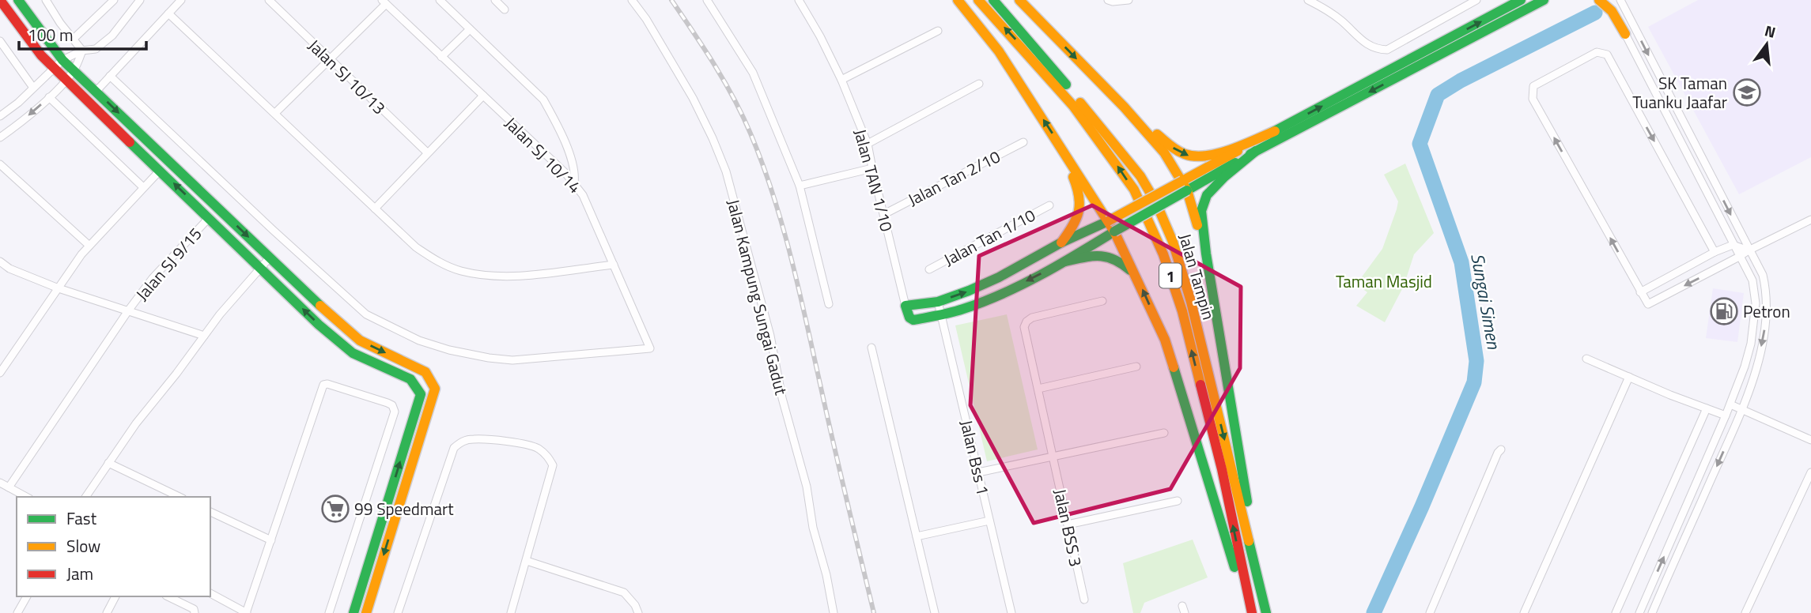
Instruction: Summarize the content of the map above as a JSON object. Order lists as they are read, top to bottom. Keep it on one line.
{"streets":{"main road":["1","Jalan Tampin"],"street":["Jalan SJ 10/13","Jalan SJ 10/14","Jalan Tan 2/10","Jalan TAN 1/10","Jalan Tan 1/10","Jalan SJ 9/15","Jalan Kampung Sungai Gadut","Jalan Bss 1","Jalan BSS 3"]},"crossings":[["Jalan Tan 2/10","Jalan TAN 1/10"]],"water":["Sungai Simen"],"parks":["Taman Masjid"],"places":{"school or university":["SK Taman Tuanku Jaafar"],"fuel station":["Petron"],"supermarket":["99 Speedmart"]},"legend":["Fast","Slow","Jam"],"scale_bar":"100 m","north":"top"}
